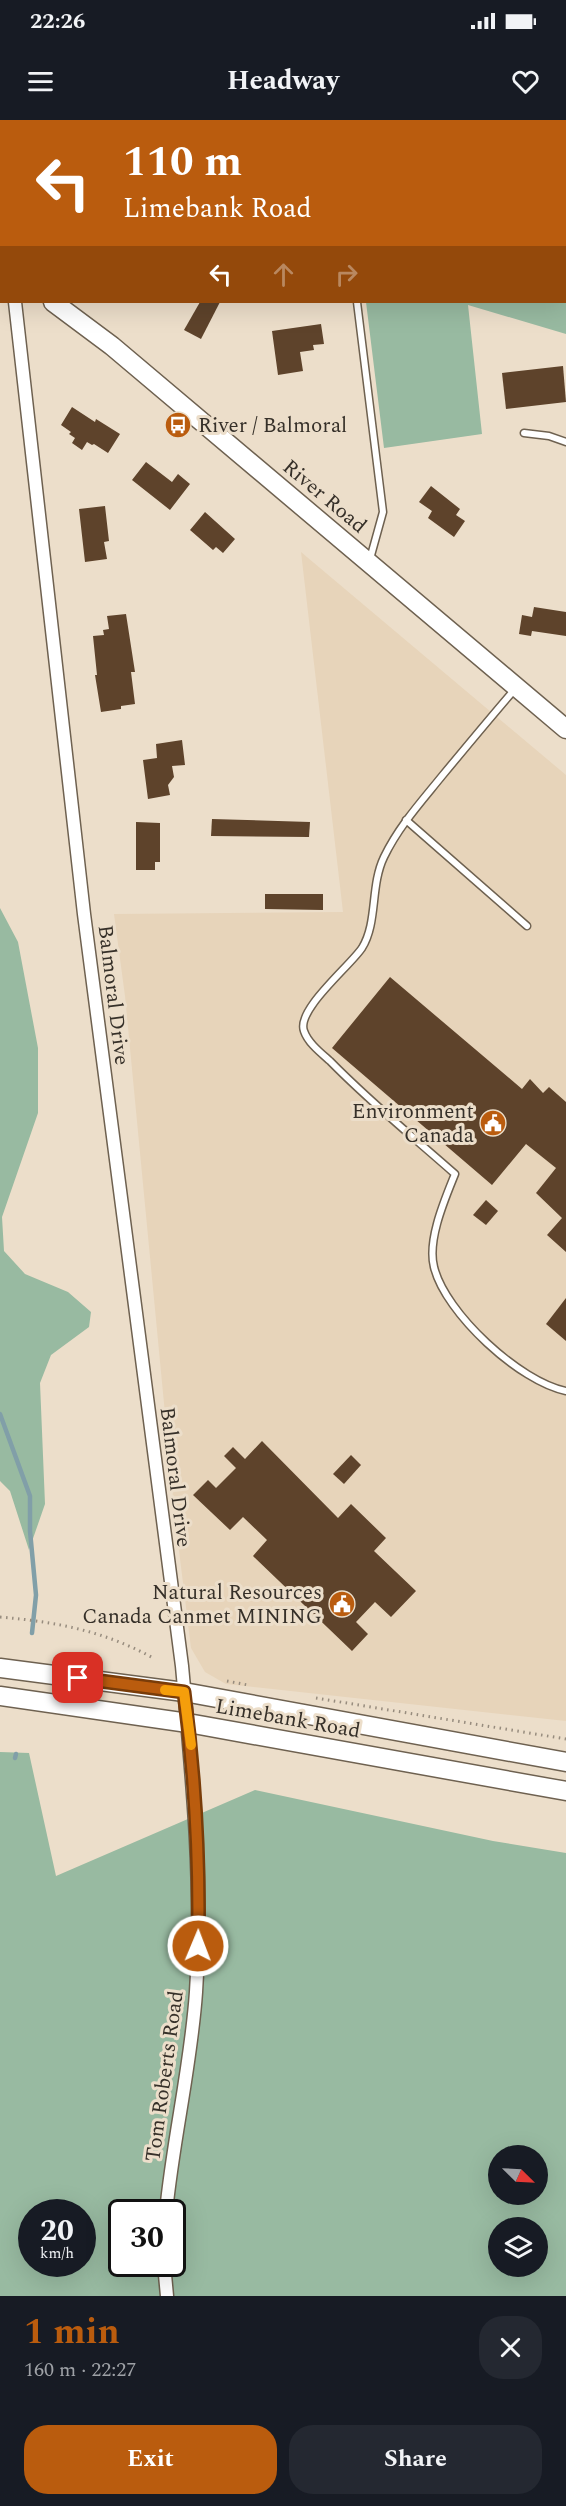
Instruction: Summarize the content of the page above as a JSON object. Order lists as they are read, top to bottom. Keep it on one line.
{"streets":{"main road":["River Road","Limebank Road"],"street":["Balmoral Drive","Tom Roberts Road"]},"crossings":[["Balmoral Drive","Limebank Road"],["Balmoral Drive","Tom Roberts Road"],["Limebank Road","Tom Roberts Road"]],"places":{"bus stop":["River / Balmoral"],"public building":["Environment Canada","Natural Resources Canada Canmet MINING"]},"north":"bottom right","page":{"status":"22:26","header":"Headway","turn":["110 m","Limebank Road"],"speed":"20 km/h","limit":"30","heading":["1 min","160 m · 22:27"],"buttons":["Exit","Share"]}}
